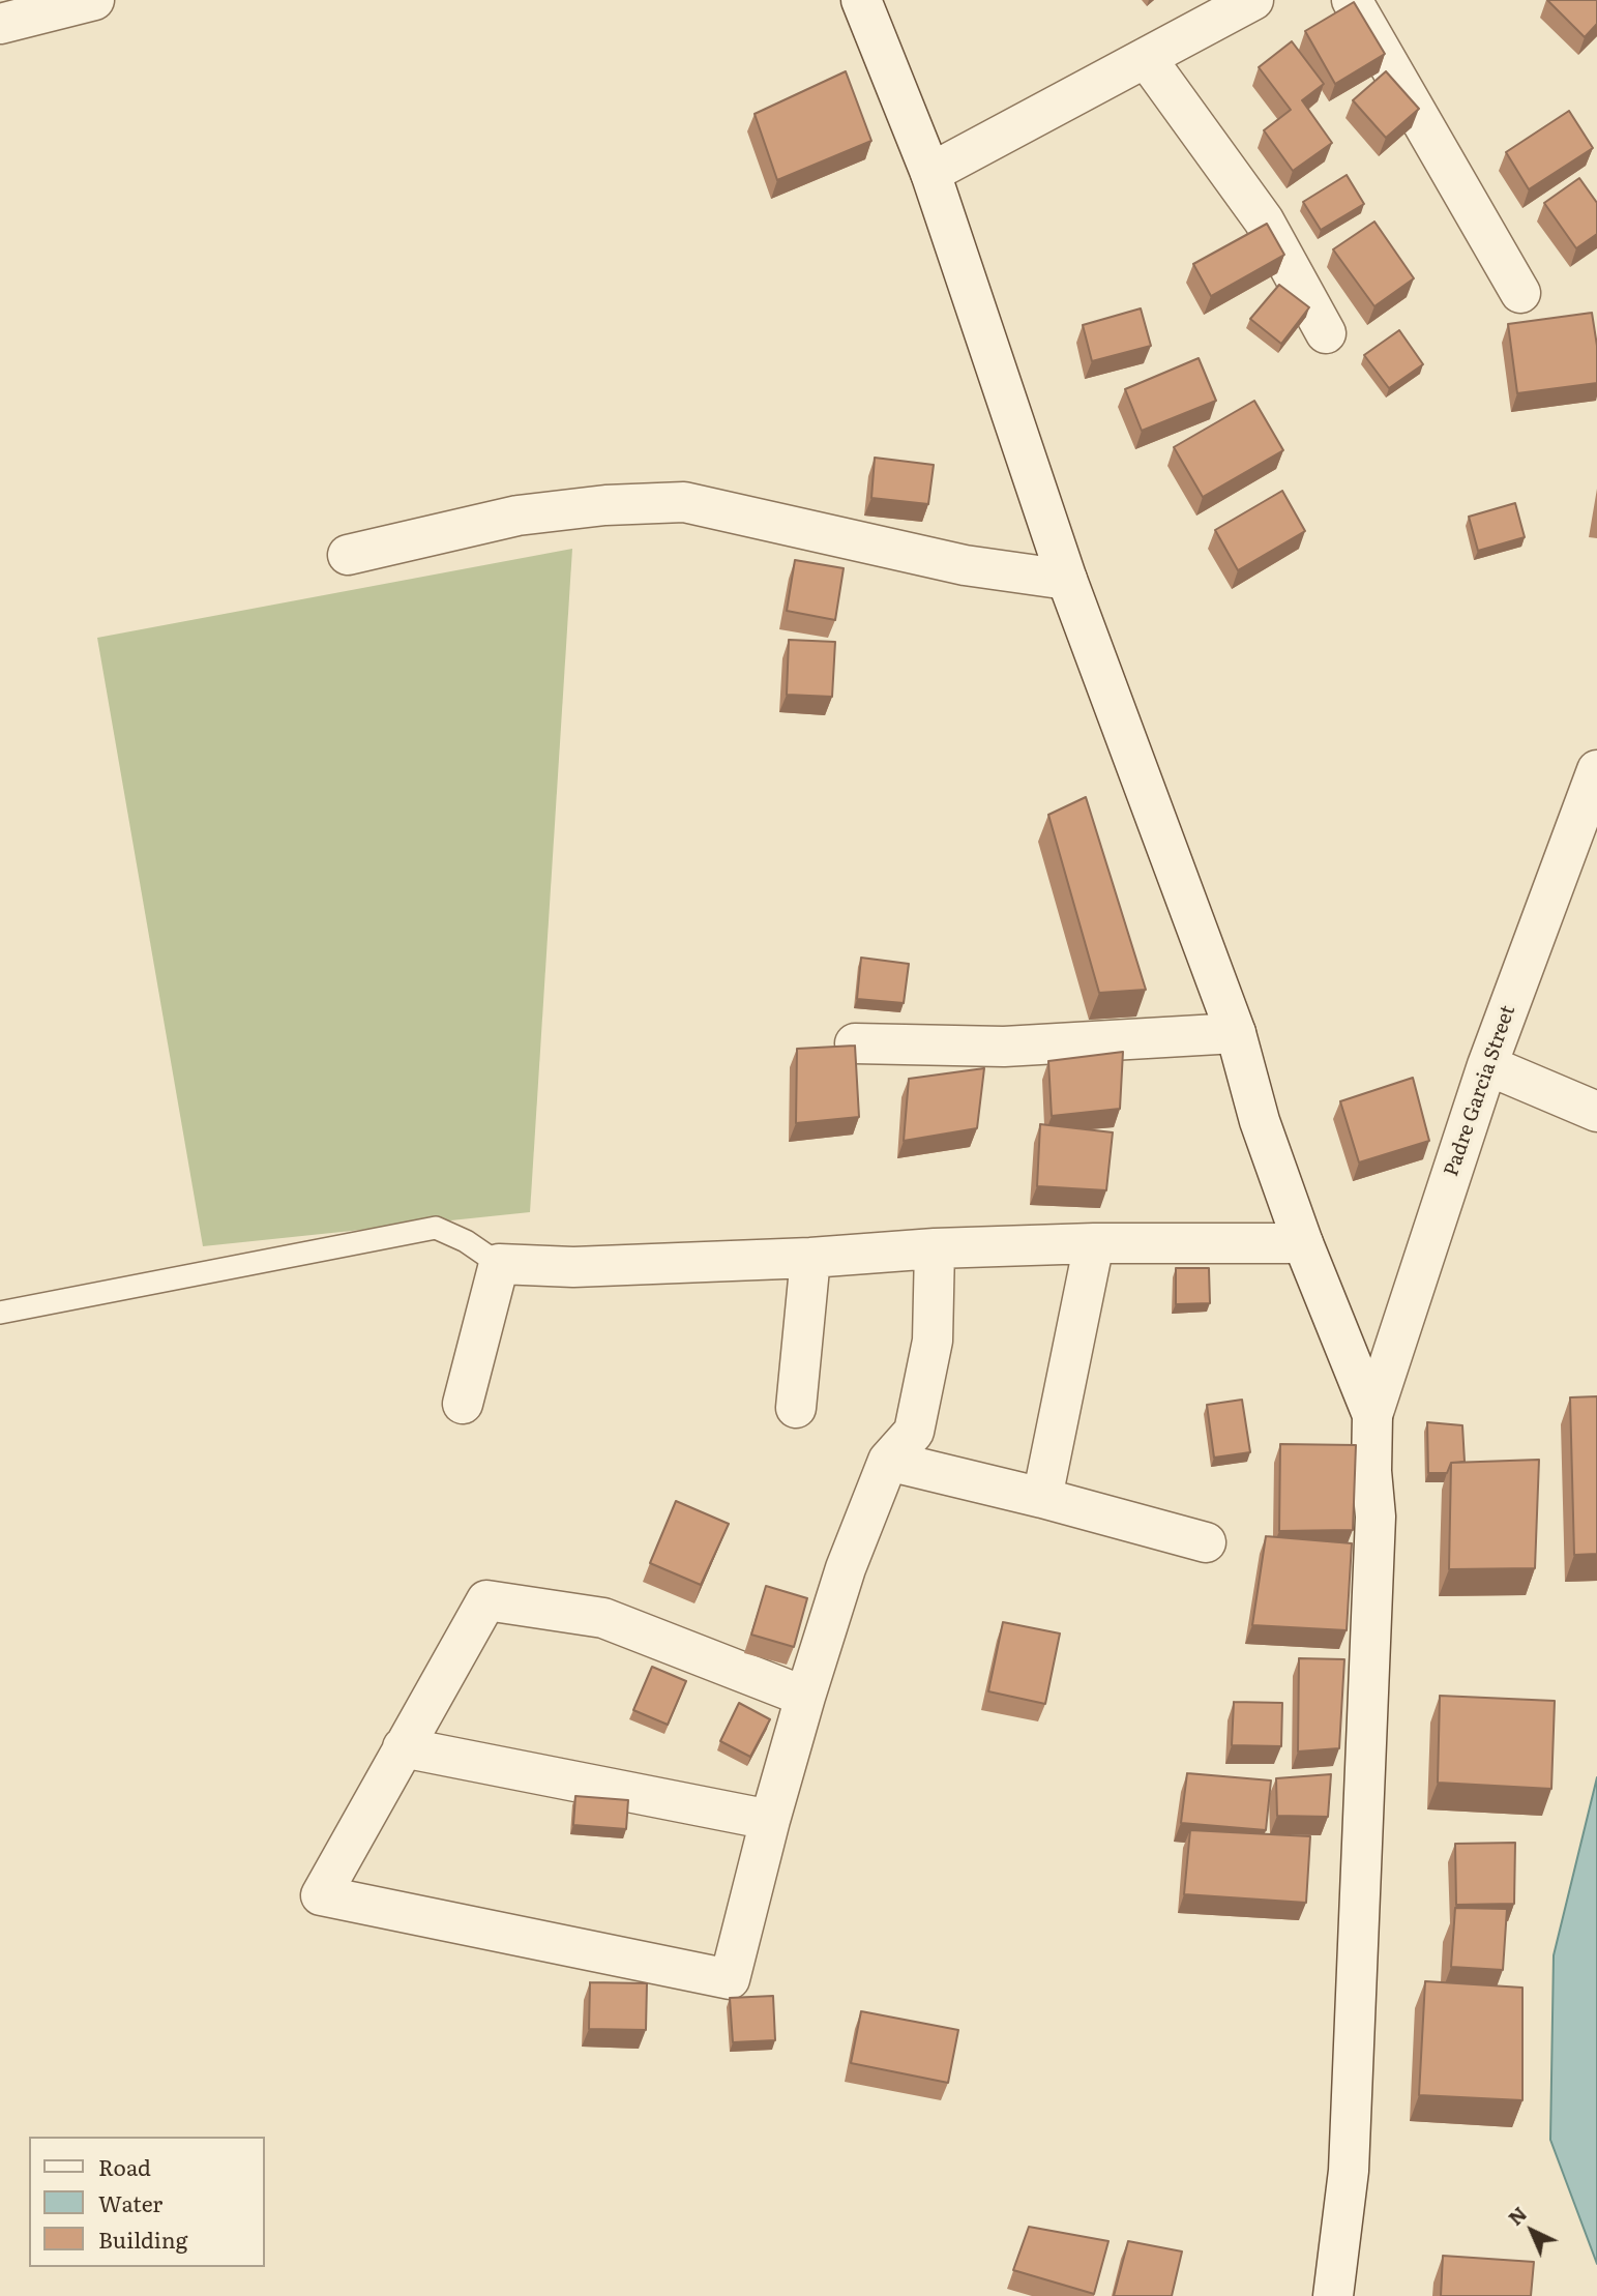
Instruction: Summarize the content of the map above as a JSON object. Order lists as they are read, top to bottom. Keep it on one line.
{"streets":{"street":["Padre Garcia Street"]},"legend":["Road","Water","Building"],"north":"top left"}
